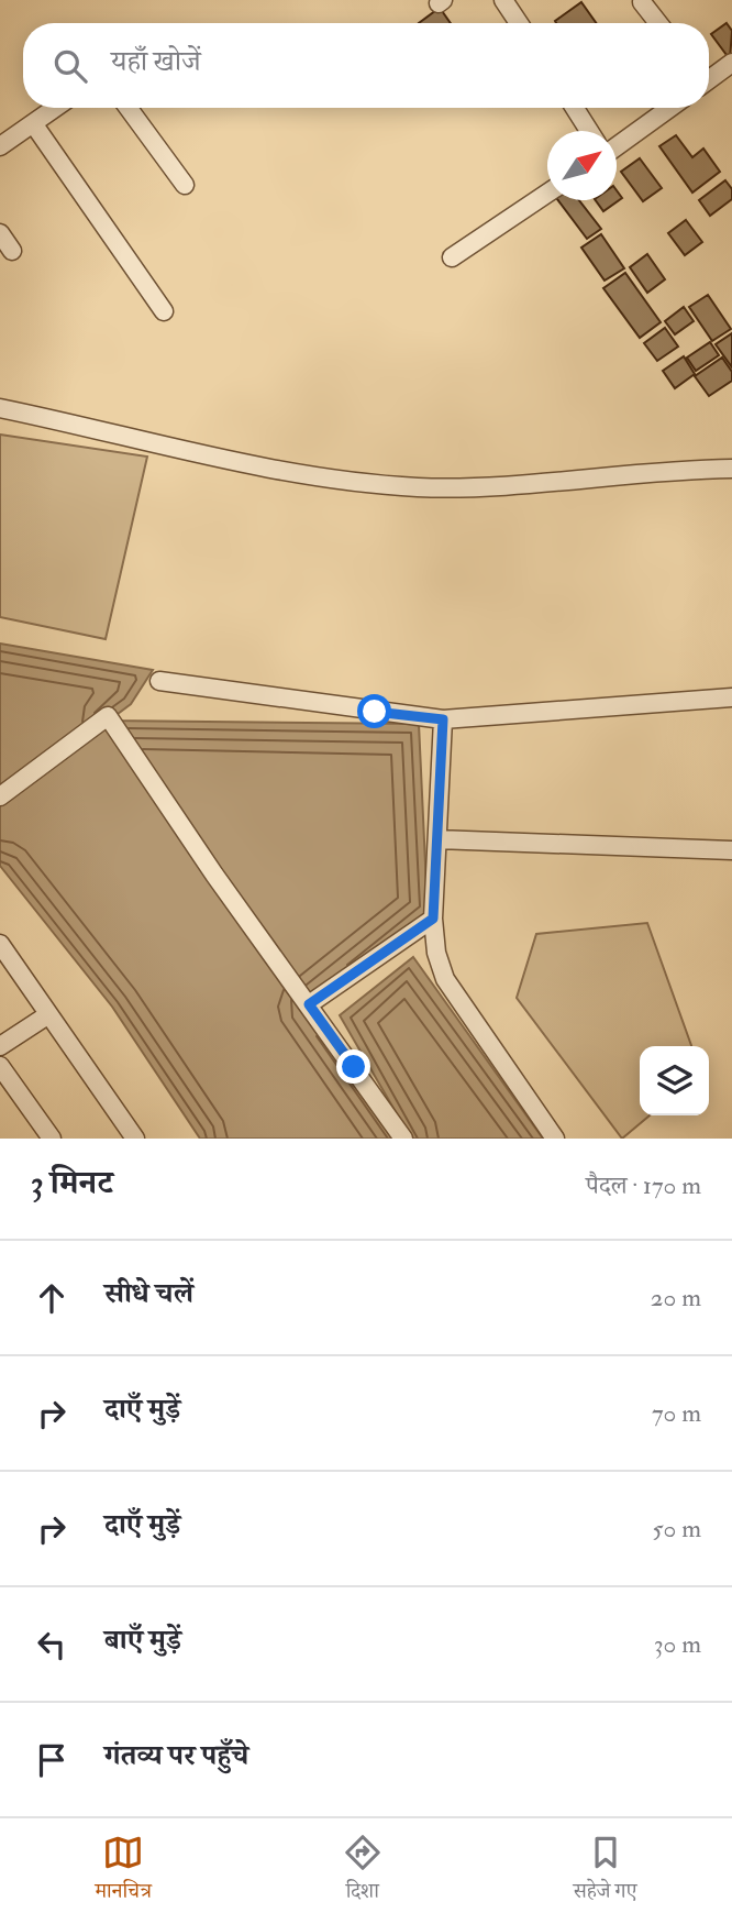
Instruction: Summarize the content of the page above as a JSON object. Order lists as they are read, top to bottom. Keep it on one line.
{"north":"top right","page":{"search":"यहाँ खोजें","heading":["3 मिनट","पैदल · 170 m"],"list":[["सीधे चलें","20 m"],["दाएँ मुड़ें","70 m"],["दाएँ मुड़ें","50 m"],["बाएँ मुड़ें","30 m"],"गंतव्य पर पहुँचे"],"nav":["मानचित्र","दिशा","सहेजे गए"]}}
